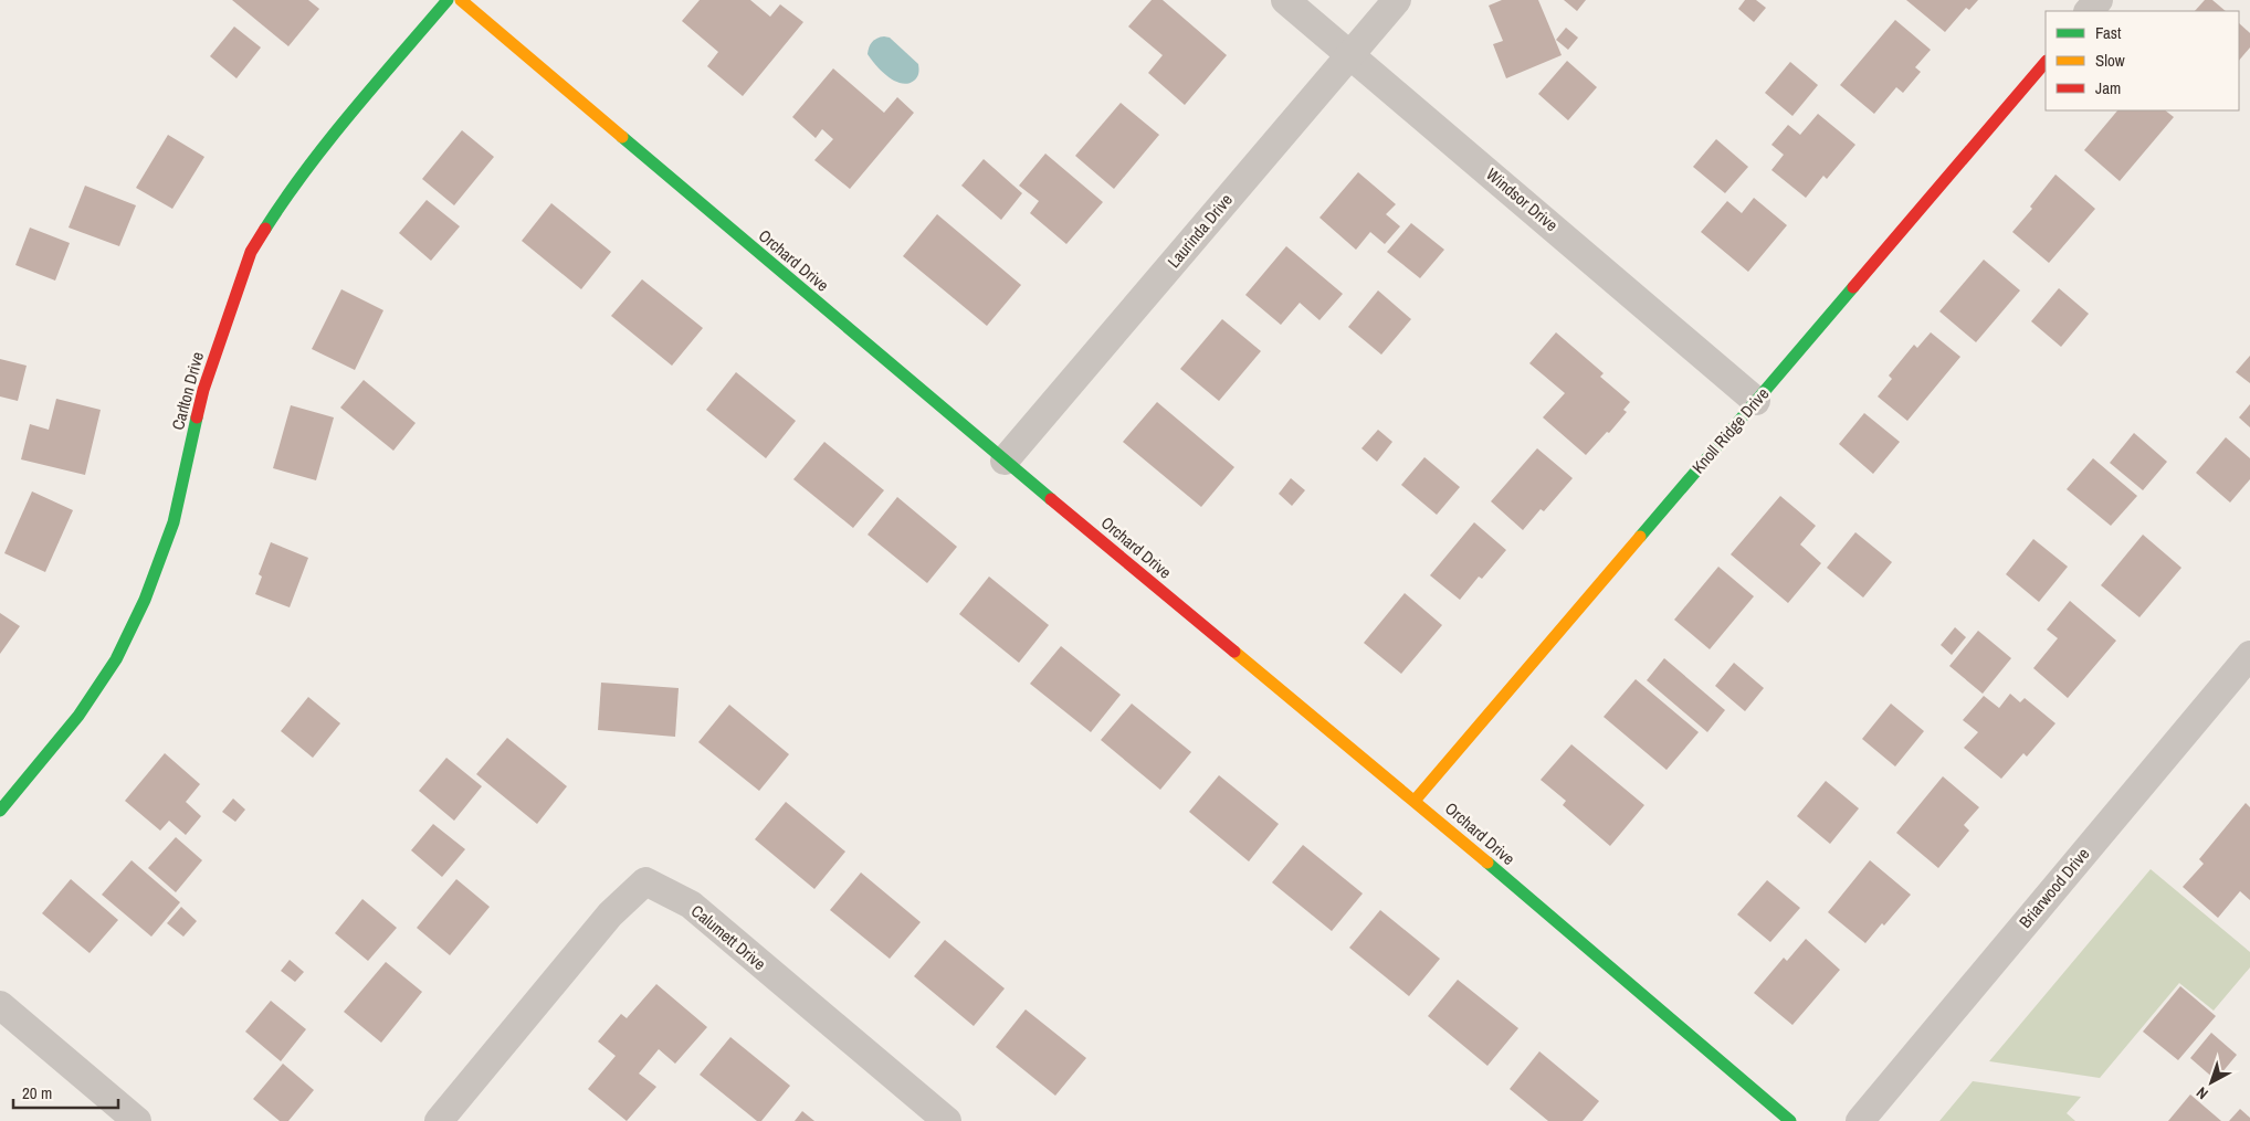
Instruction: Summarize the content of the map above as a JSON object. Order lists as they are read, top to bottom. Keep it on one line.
{"streets":{"street":["Windsor Drive","Laurinda Drive","Orchard Drive","Carlton Drive","Knoll Ridge Drive","Briarwood Drive","Calumett Drive"]},"crossings":[["Windsor Drive","Laurinda Drive"],["Windsor Drive","Knoll Ridge Drive"],["Laurinda Drive","Orchard Drive"],["Orchard Drive","Knoll Ridge Drive"]],"legend":["Fast","Slow","Jam"],"scale_bar":"20 m","north":"bottom left"}
